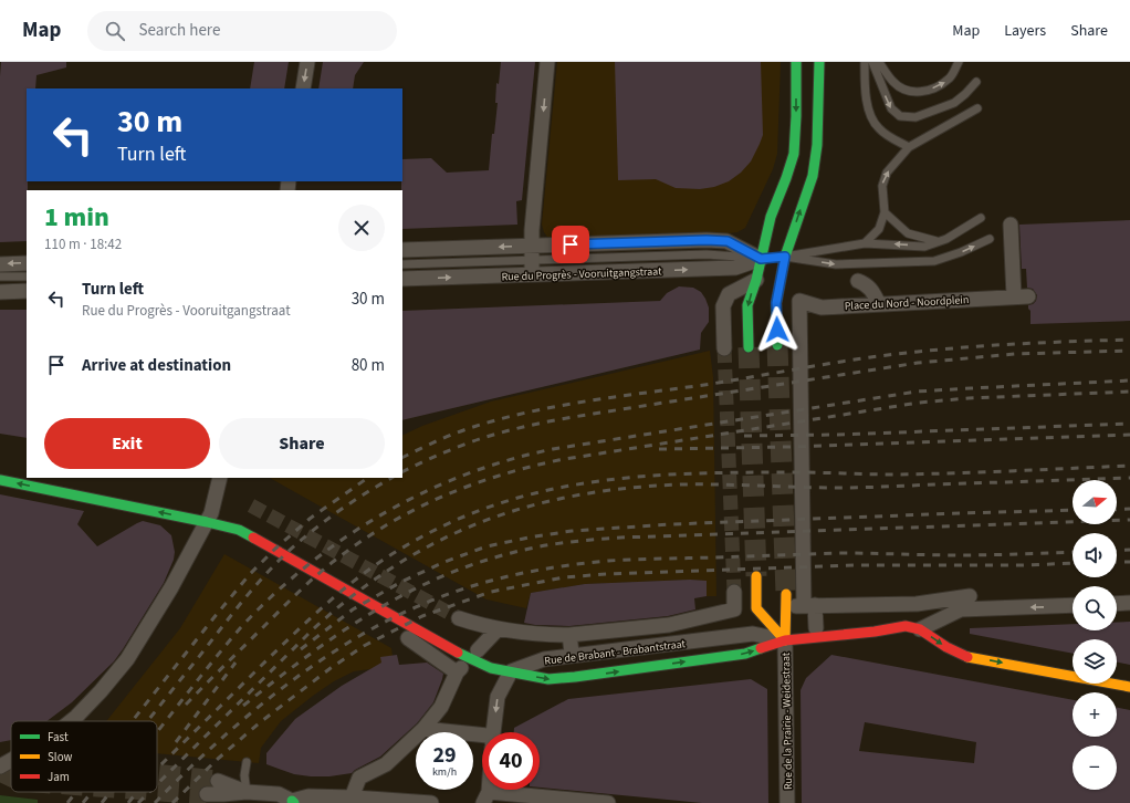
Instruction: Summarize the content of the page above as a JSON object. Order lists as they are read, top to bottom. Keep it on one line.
{"streets":{"street":["Rue du Progrès - Vooruitgangstraat","Place du Nord - Noordplein","Rue de Brabant - Brabantstraat","Rue de la Prairie - Weidestraat"]},"crossings":[["Rue de Brabant - Brabantstraat","Rue de la Prairie - Weidestraat"]],"legend":["Fast","Slow","Jam"],"north":"right","page":{"header":"Map","search":"Search here","nav":["Map","Layers","Share"],"turn":["30 m","Turn left"],"heading":["1 min","110 m · 18:42"],"list":[{"name":"Turn left","note":"Rue du Progrès - Vooruitgangstraat","value":"30 m"},{"name":"Arrive at destination","value":"80 m"}],"buttons":["Exit","Share"],"map_buttons":["+","−"],"speed":"29 km/h","limit":"40"}}
